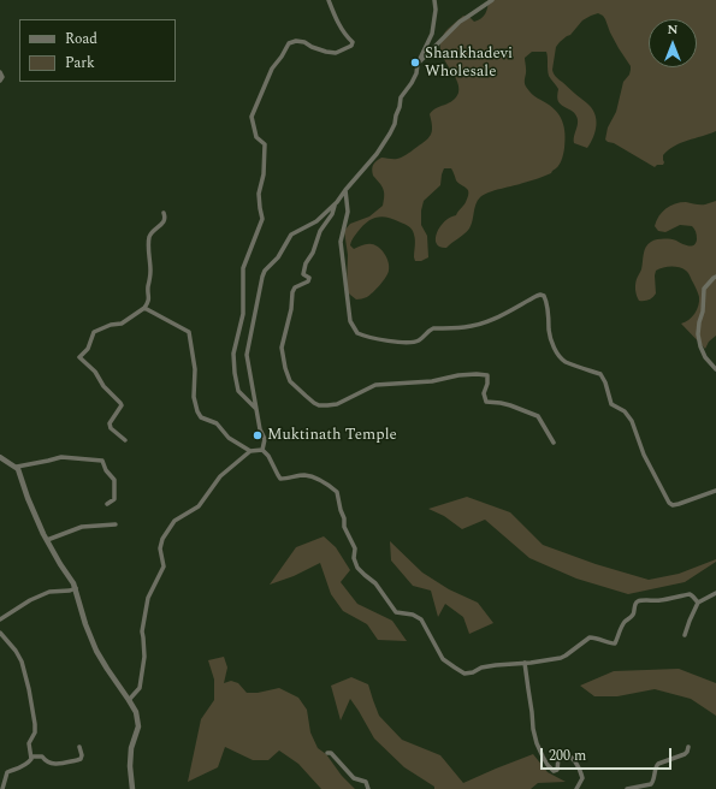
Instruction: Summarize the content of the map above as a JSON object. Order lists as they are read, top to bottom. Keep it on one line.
{"places":["Shankhadevi Wholesale","Muktinath Temple"],"legend":["Road","Park"],"scale_bar":"200 m","north":"top"}
